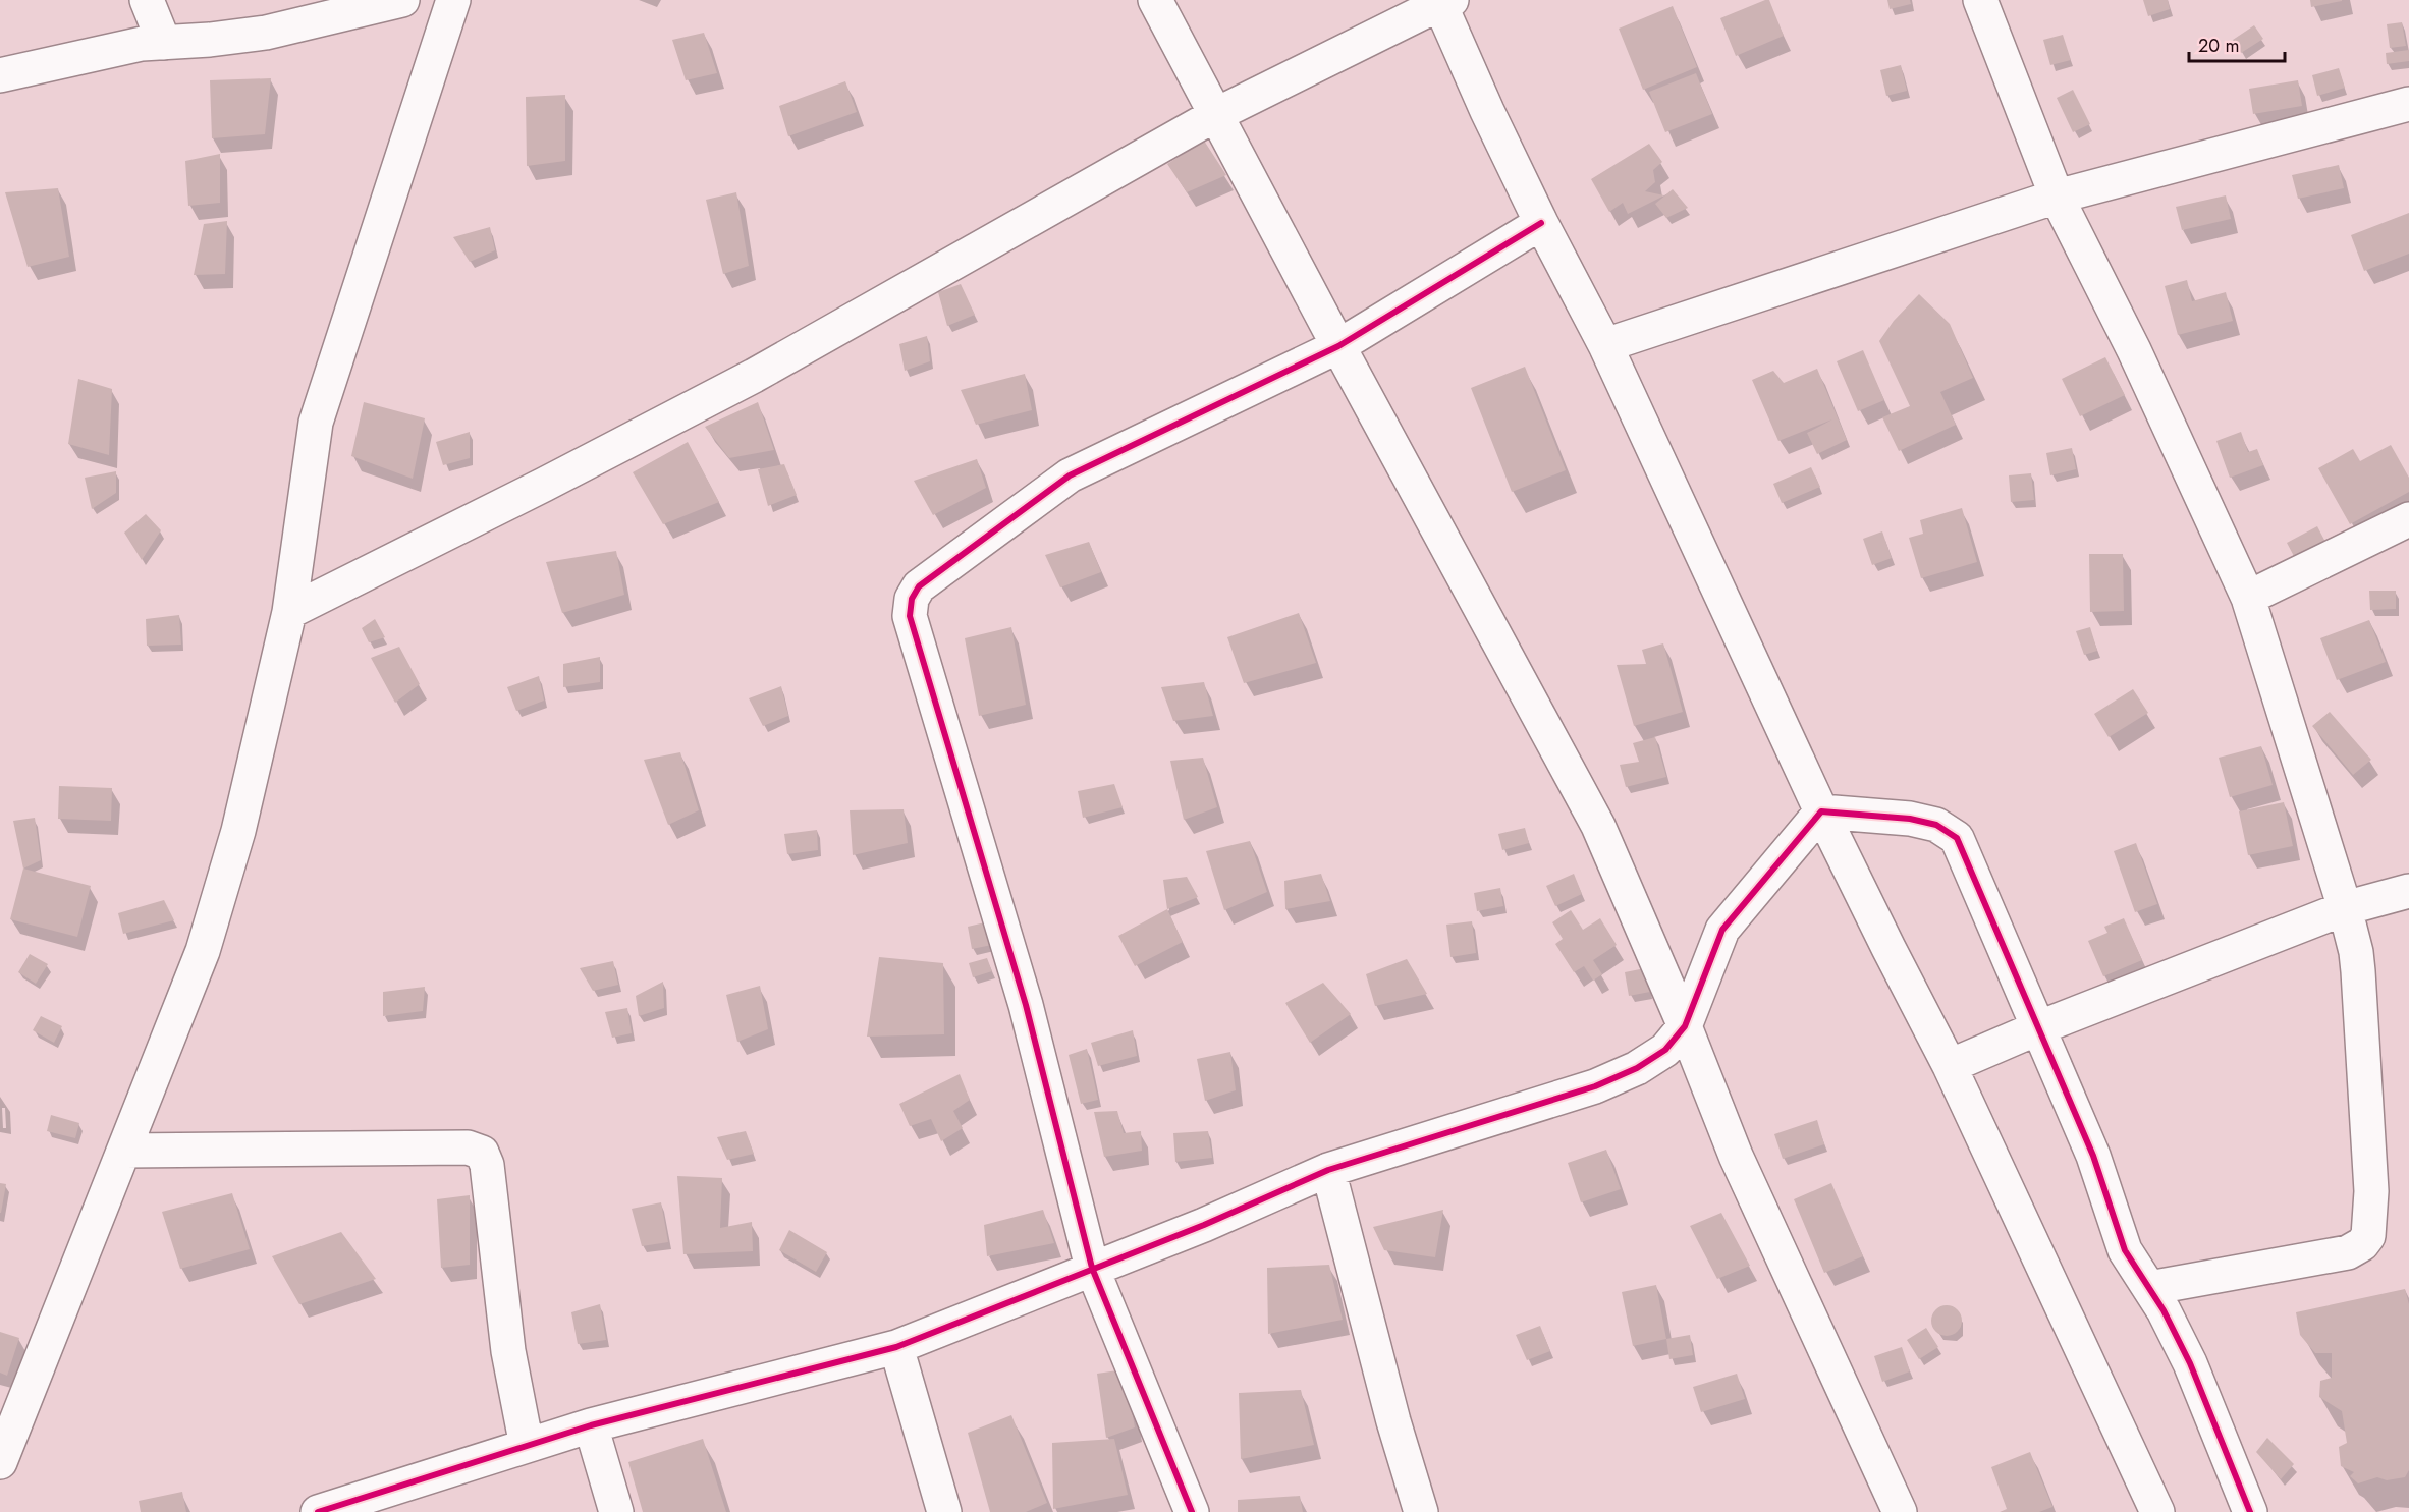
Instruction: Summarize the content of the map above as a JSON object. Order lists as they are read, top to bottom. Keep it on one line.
{"scale_bar":"20 m"}
